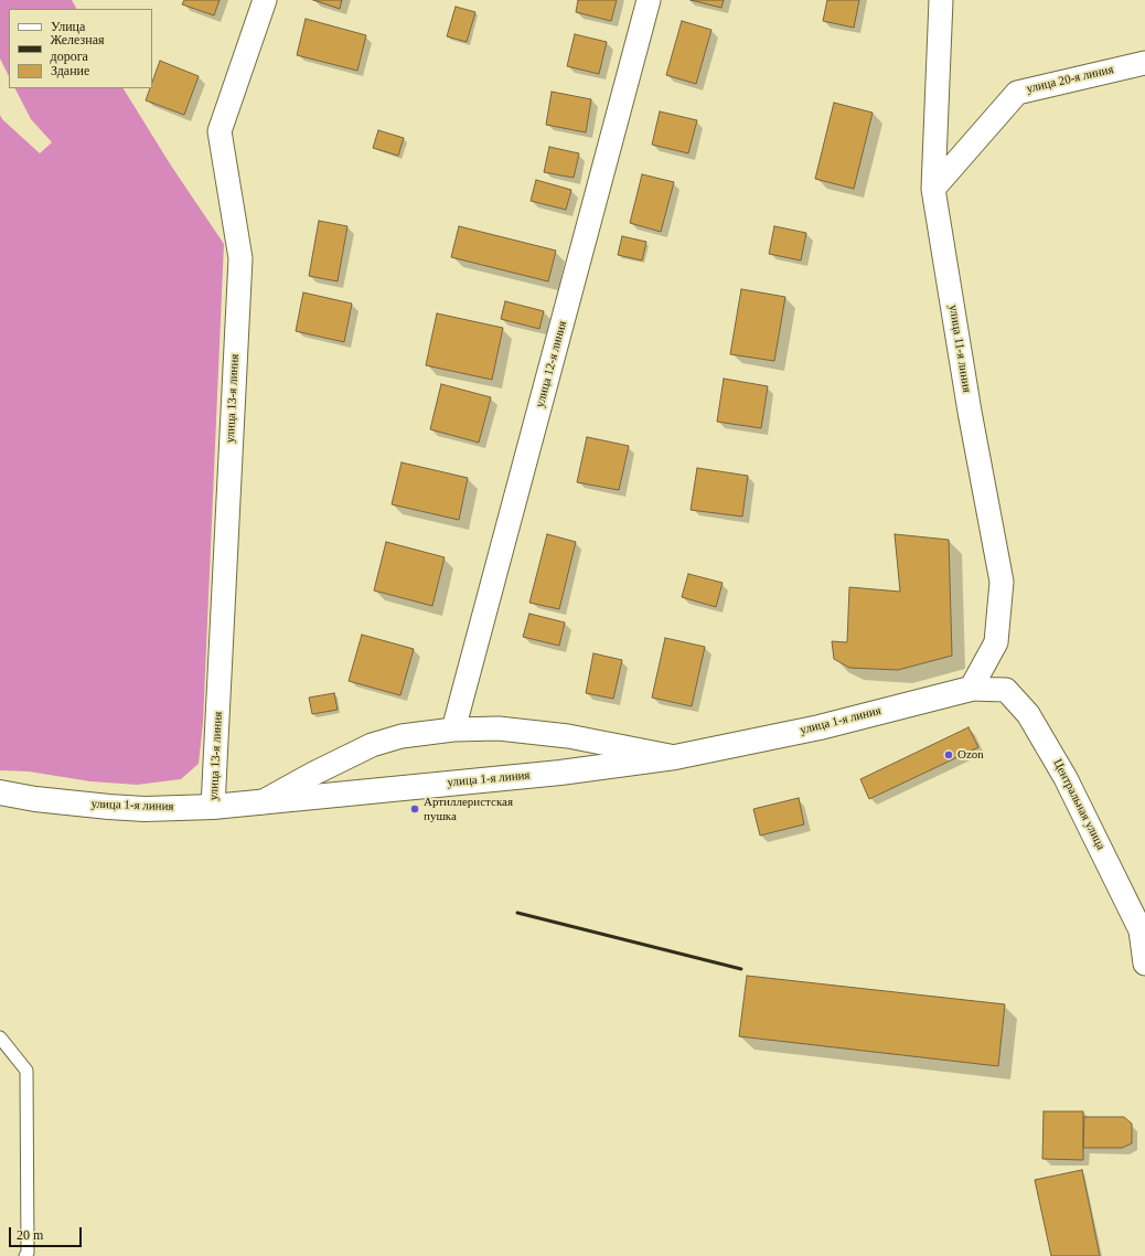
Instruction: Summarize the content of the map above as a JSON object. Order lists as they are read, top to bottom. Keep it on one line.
{"streets":{"street":["улица 20-я линия","улица 11-я линия","улица 12-я линия","улица 13-я линия","улица 1-я линия","Центральная улица"]},"crossings":[["улица 20-я линия","улица 11-я линия"],["улица 11-я линия","улица 1-я линия"],["улица 11-я линия","Центральная улица"],["улица 13-я линия","улица 1-я линия"],["улица 1-я линия","Центральная улица"]],"places":["Ozon","Артиллеристская пушка"],"legend":["Улица","Железная дорога","Здание"],"scale_bar":"20 m"}
